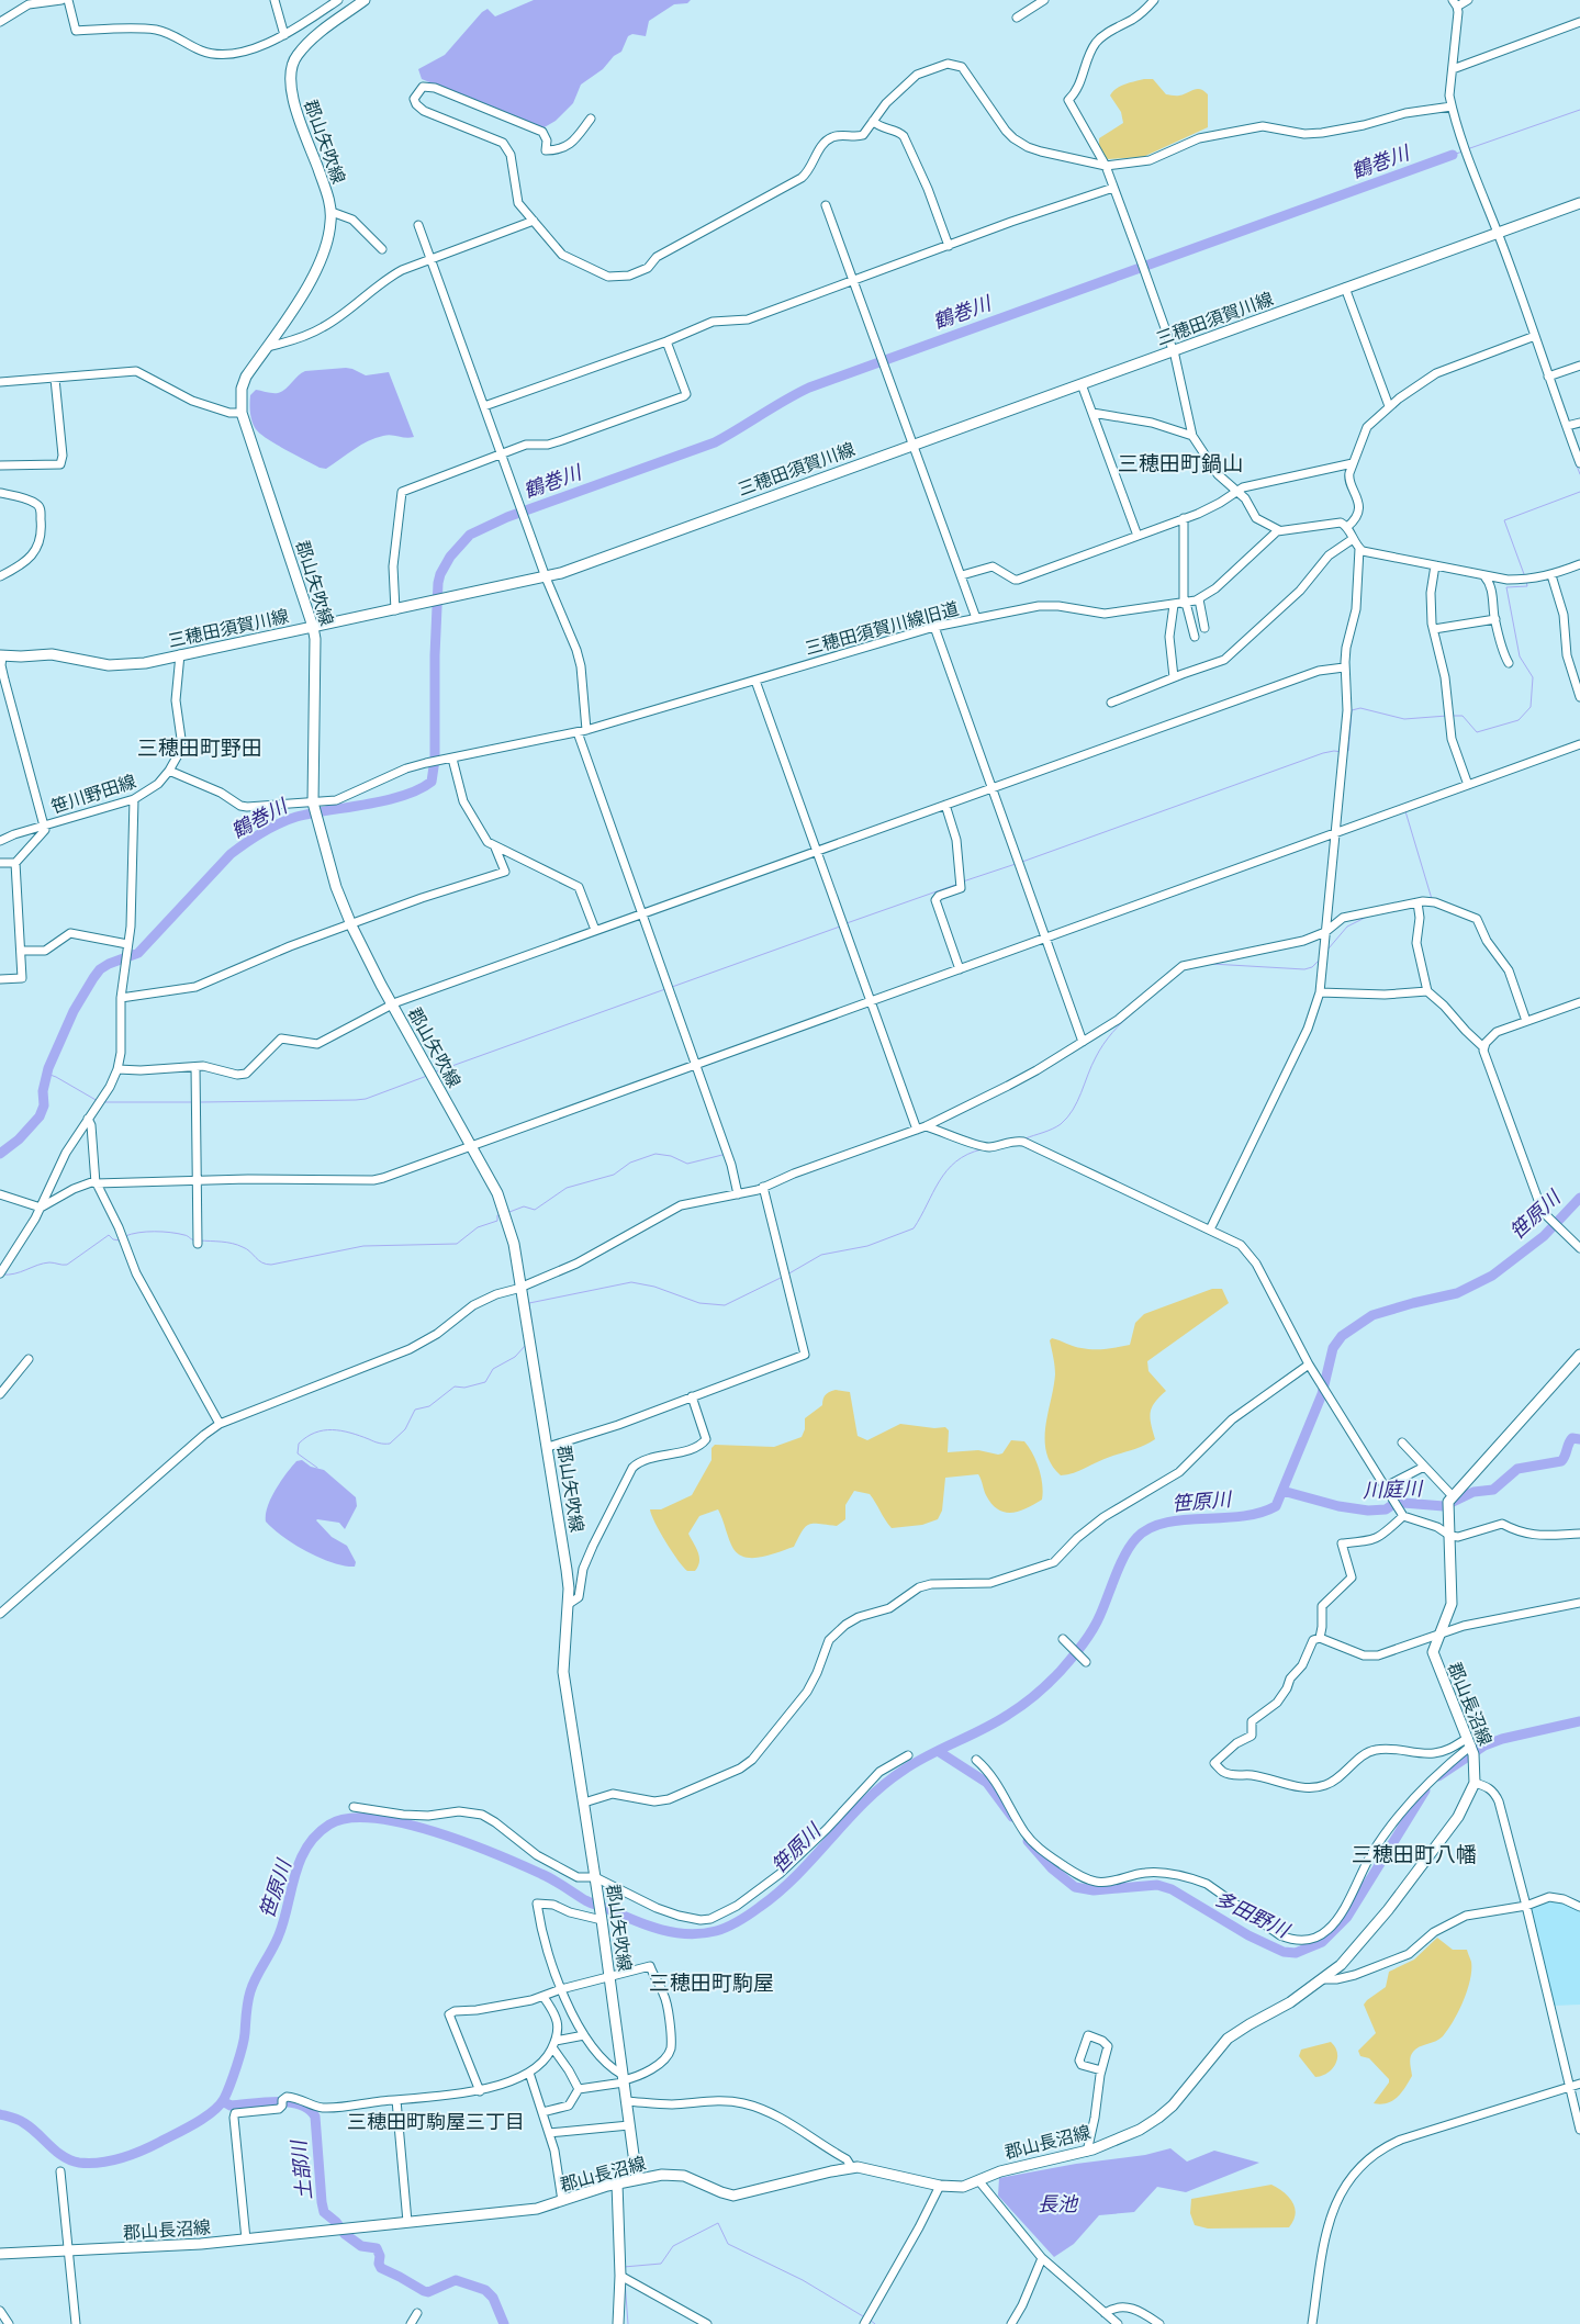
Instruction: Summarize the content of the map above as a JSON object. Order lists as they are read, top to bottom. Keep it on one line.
{"streets":{"main road":["郡山矢吹線","三穂田須賀川線","郡山長沼線"],"street":["三穂田須賀川線旧道","笹川野田線"]},"crossings":[["郡山矢吹線","三穂田須賀川線"],["郡山矢吹線","三穂田須賀川線旧道"],["郡山矢吹線","郡山長沼線"],["三穂田須賀川線","笹川野田線"],["三穂田須賀川線旧道","笹川野田線"]],"districts":["三穂田町鍋山","三穂田町野田","三穂田町八幡","三穂田町駒屋","三穂田町駒屋三丁目"],"water":["鶴巻川","笹原川","川庭川","多田野川","土部川","長池"]}
